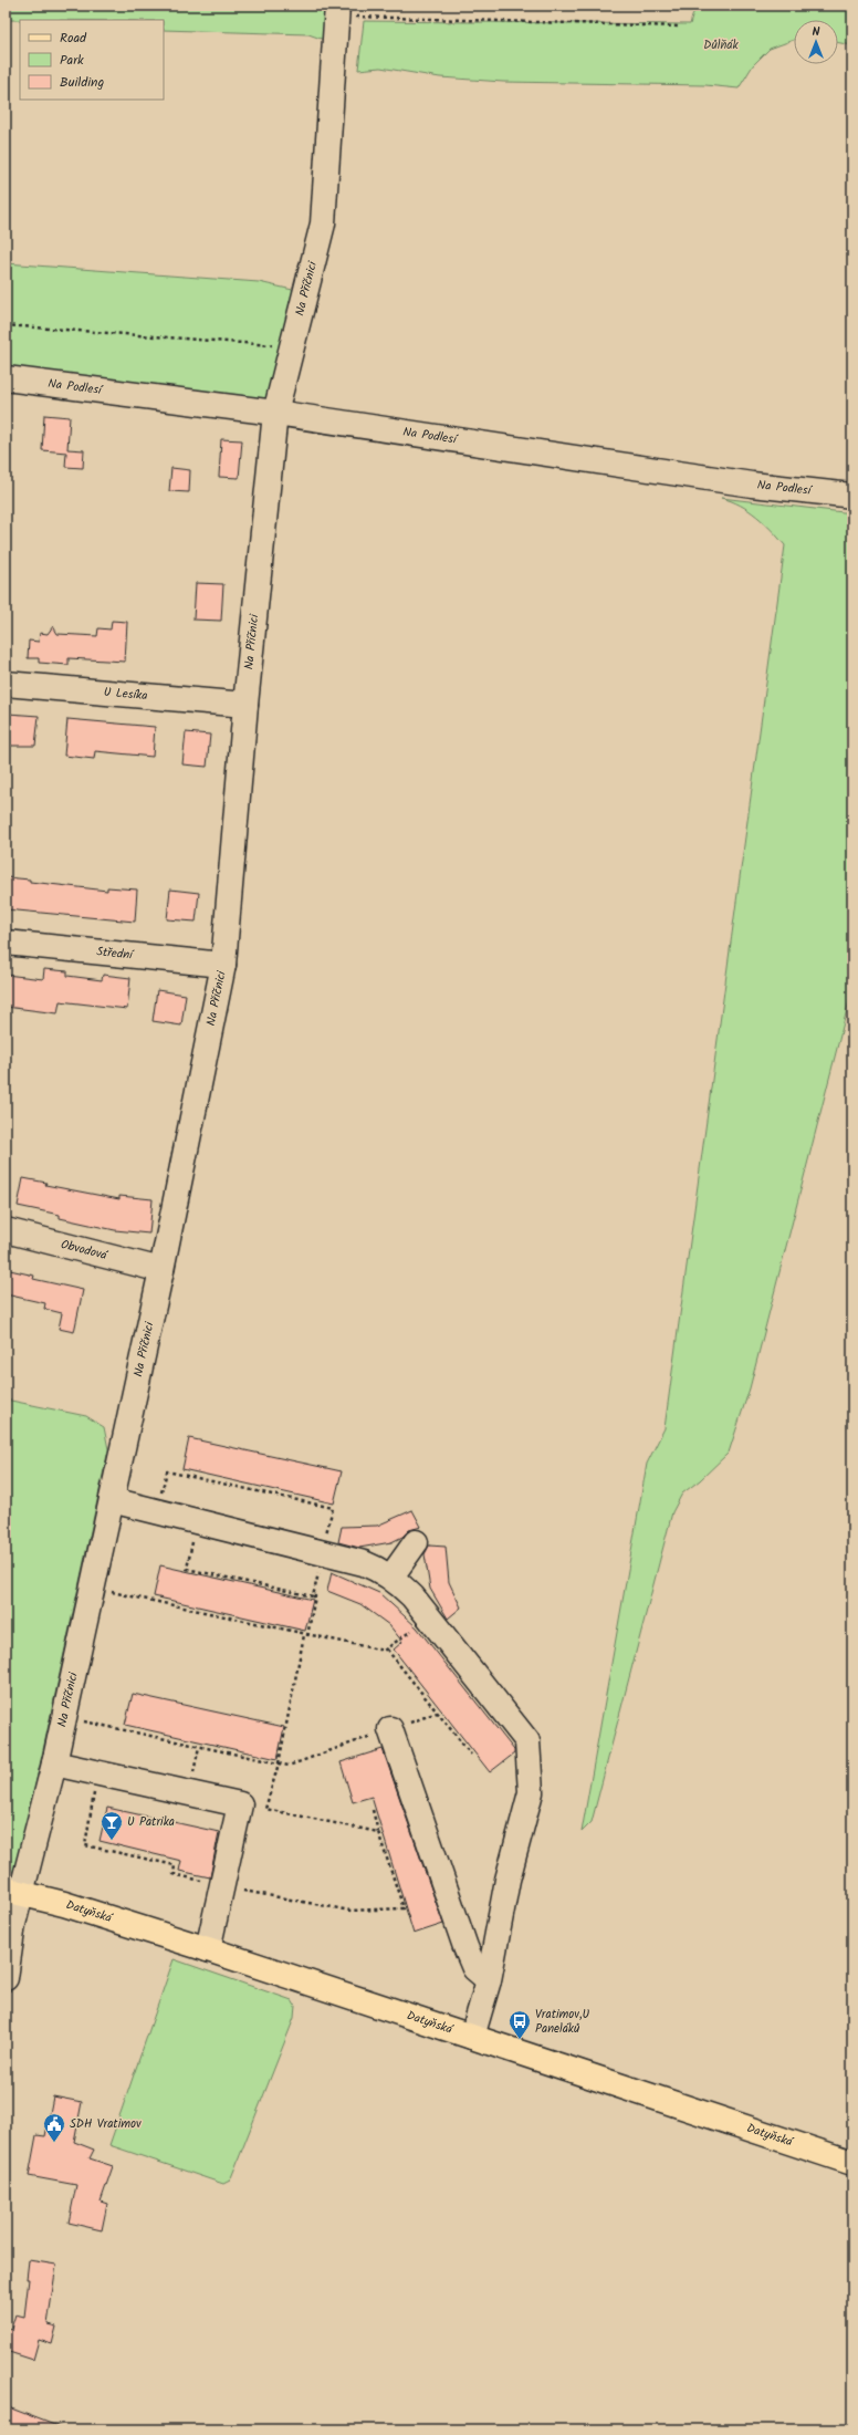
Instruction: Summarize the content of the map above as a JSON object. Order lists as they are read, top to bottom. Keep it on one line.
{"streets":{"main road":["Datyňská"],"street":["Na Příčnici","Na Podlesí","U Lesíka","Střední","Obvodová"]},"crossings":[["Na Příčnici","Na Podlesí"],["Na Příčnici","U Lesíka"],["Na Příčnici","Střední"],["Na Příčnici","Obvodová"],["Na Příčnici","Datyňská"]],"parks":["Důlňák"],"places":{"bar":["U Patrika"],"bus stop":["Vratimov,U Paneláků"],"public building":["SDH Vratimov"]},"legend":["Road","Park","Building"],"north":"top"}
